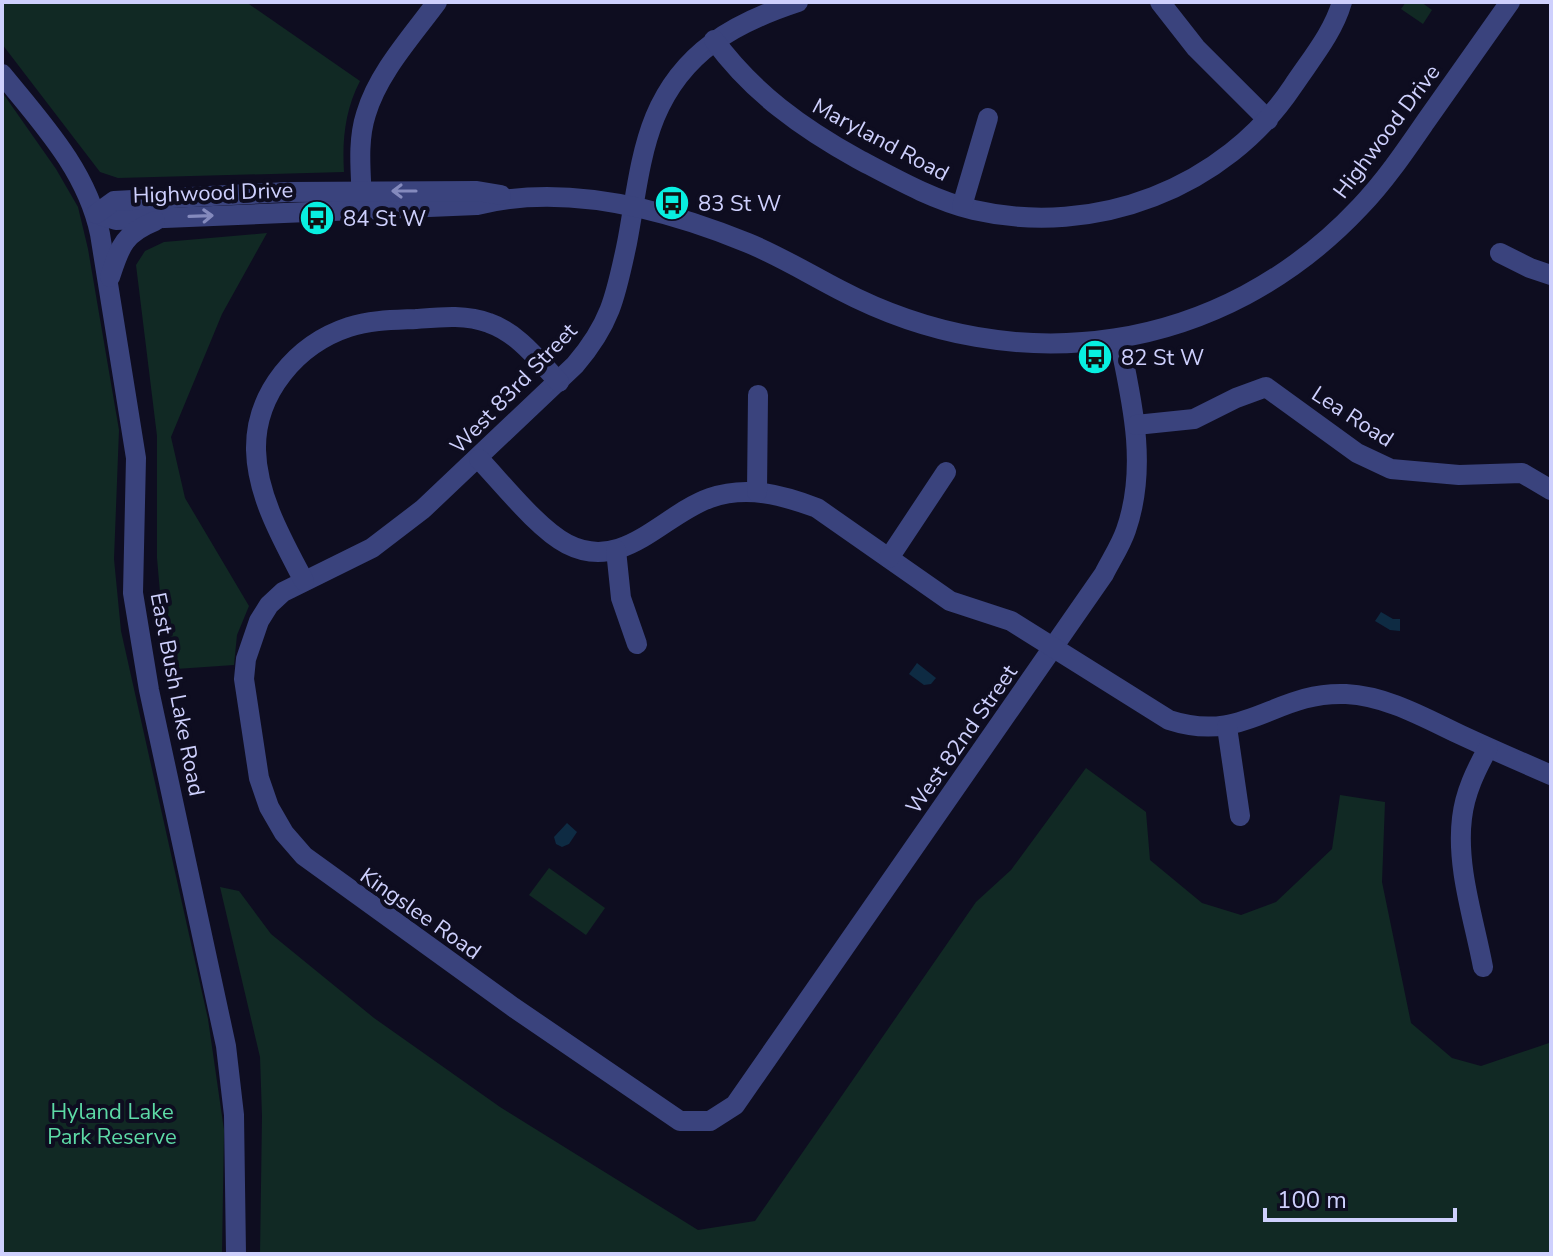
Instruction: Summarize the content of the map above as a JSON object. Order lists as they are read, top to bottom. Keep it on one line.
{"streets":{"street":["Highwood Drive","Maryland Road","West 83rd Street","Lea Road","East Bush Lake Road","West 82nd Street","Kingslee Road"]},"crossings":[["Highwood Drive","West 83rd Street"],["Highwood Drive","East Bush Lake Road"],["Highwood Drive","West 82nd Street"],["Maryland Road","West 83rd Street"],["West 83rd Street","Kingslee Road"],["Lea Road","West 82nd Street"],["West 82nd Street","Kingslee Road"]],"parks":["Hyland Lake Park Reserve"],"places":{"bus stop":["83 St W","84 St W","82 St W"]},"scale_bar":"100 m"}
